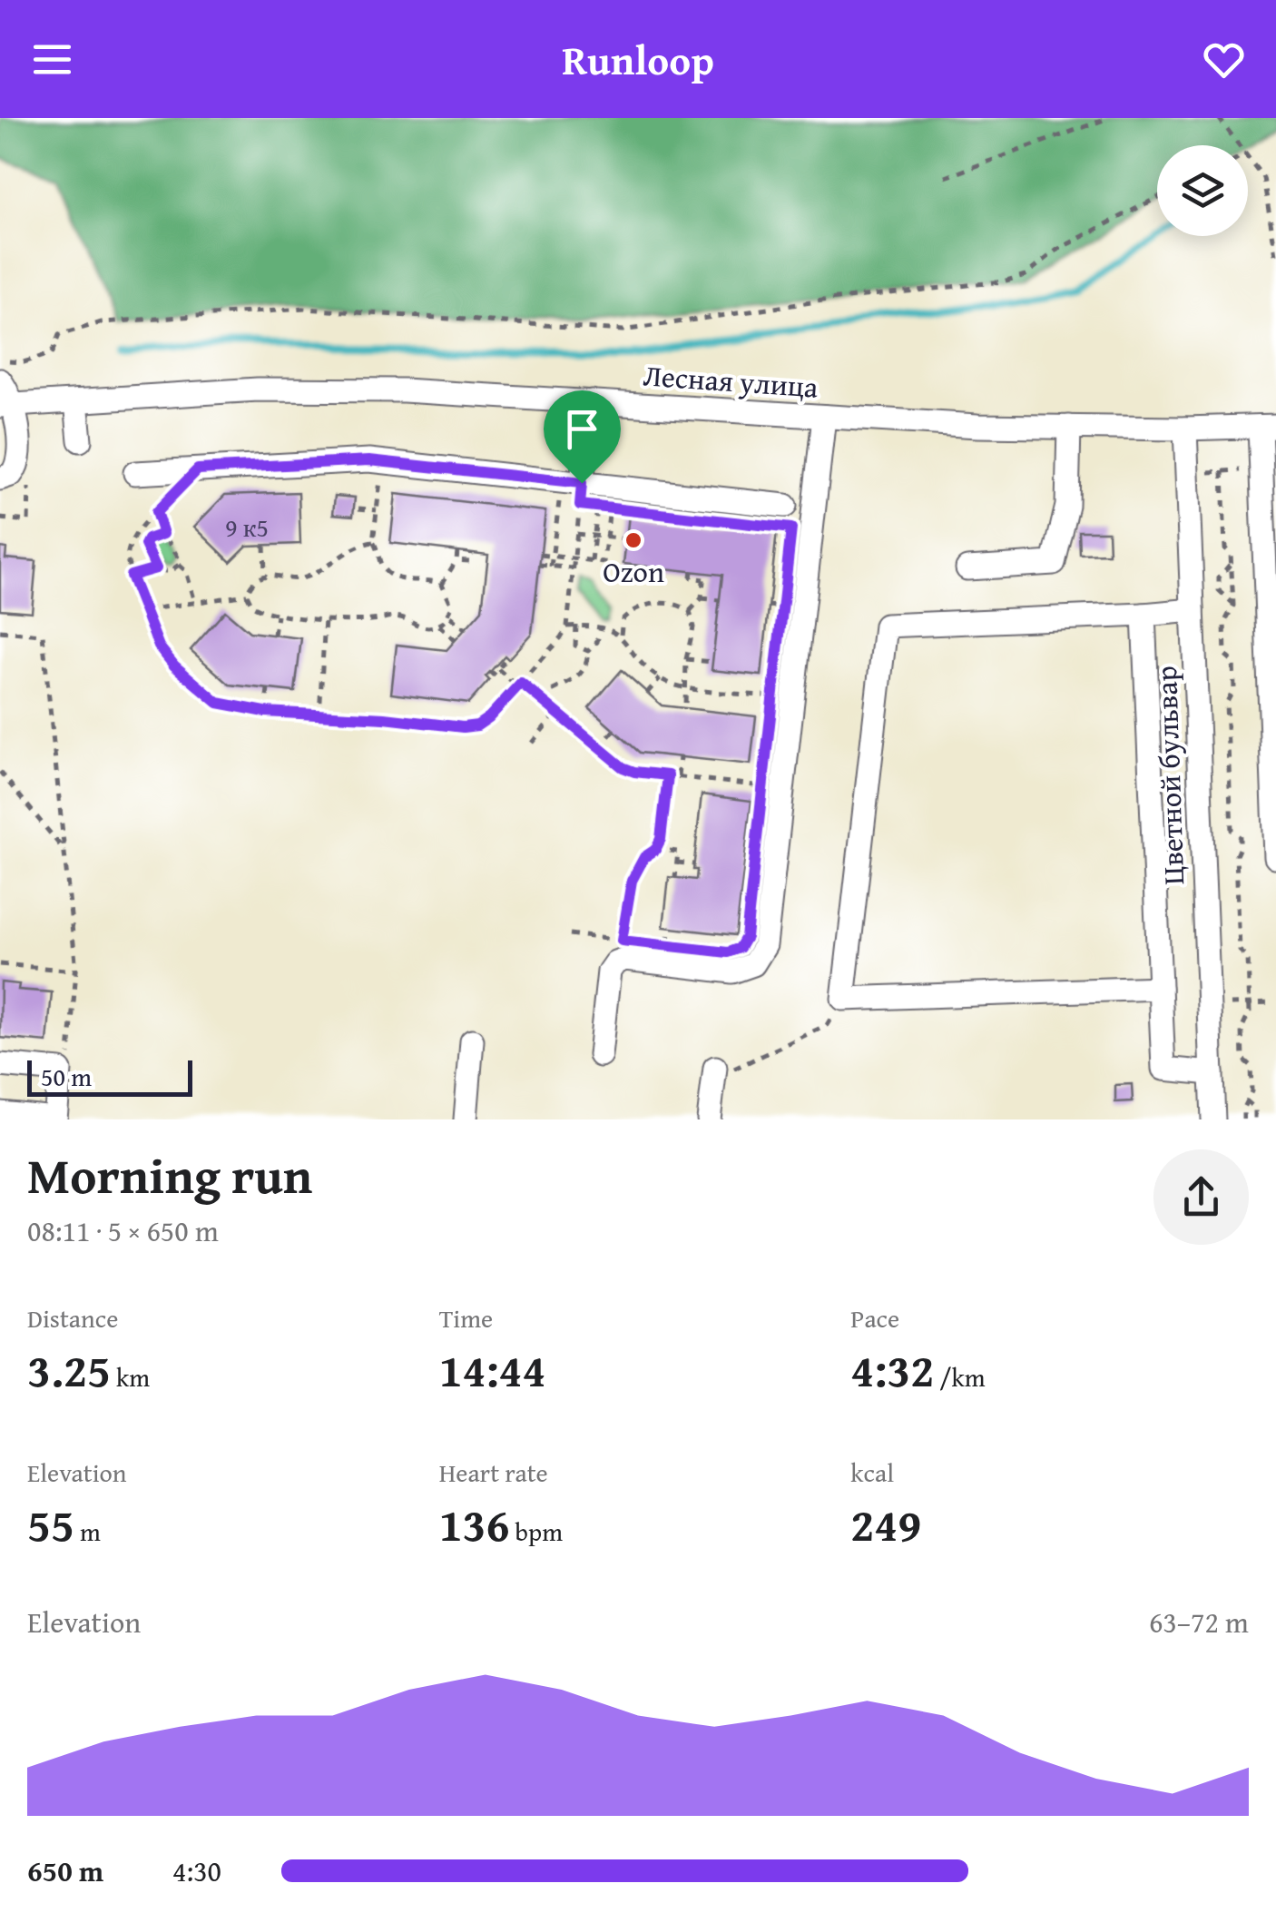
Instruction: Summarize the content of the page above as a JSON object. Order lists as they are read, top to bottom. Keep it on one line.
{"streets":{"street":["Лесная улица","Цветной бульвар"]},"crossings":[["Лесная улица","Цветной бульвар"]],"places":["Ozon"],"house_numbers":["9 к5"],"scale_bar":"50 m","page":{"header":"Runloop","scale":"50 m","heading":["Morning run","08:11 · 5 × 650 m"],"stats":[["Distance","3.25 km"],["Time","14:44"],["Pace","4:32 /km"],["Elevation","55 m"],["Heart rate","136 bpm"],["kcal","249"]],"chart":["Elevation","63–72 m"],"list":[{"name":"650 m","note":"4:30"}]}}
